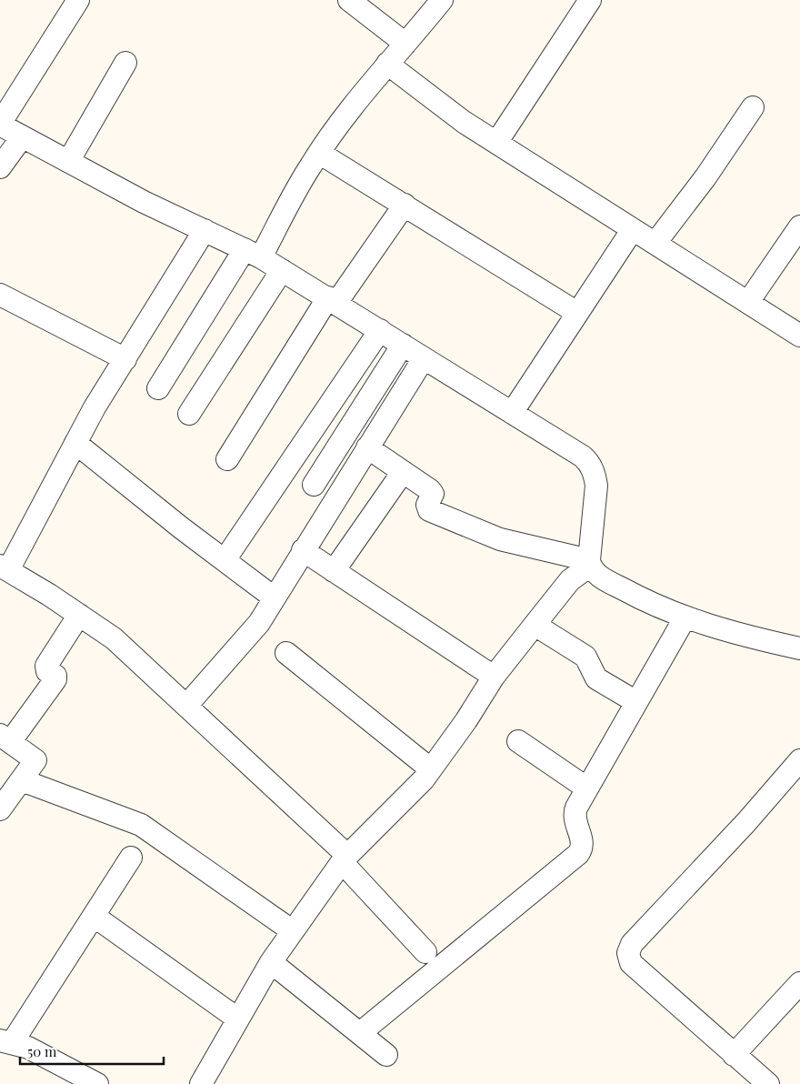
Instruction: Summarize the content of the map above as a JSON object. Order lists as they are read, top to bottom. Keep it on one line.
{"scale_bar":"50 m"}
